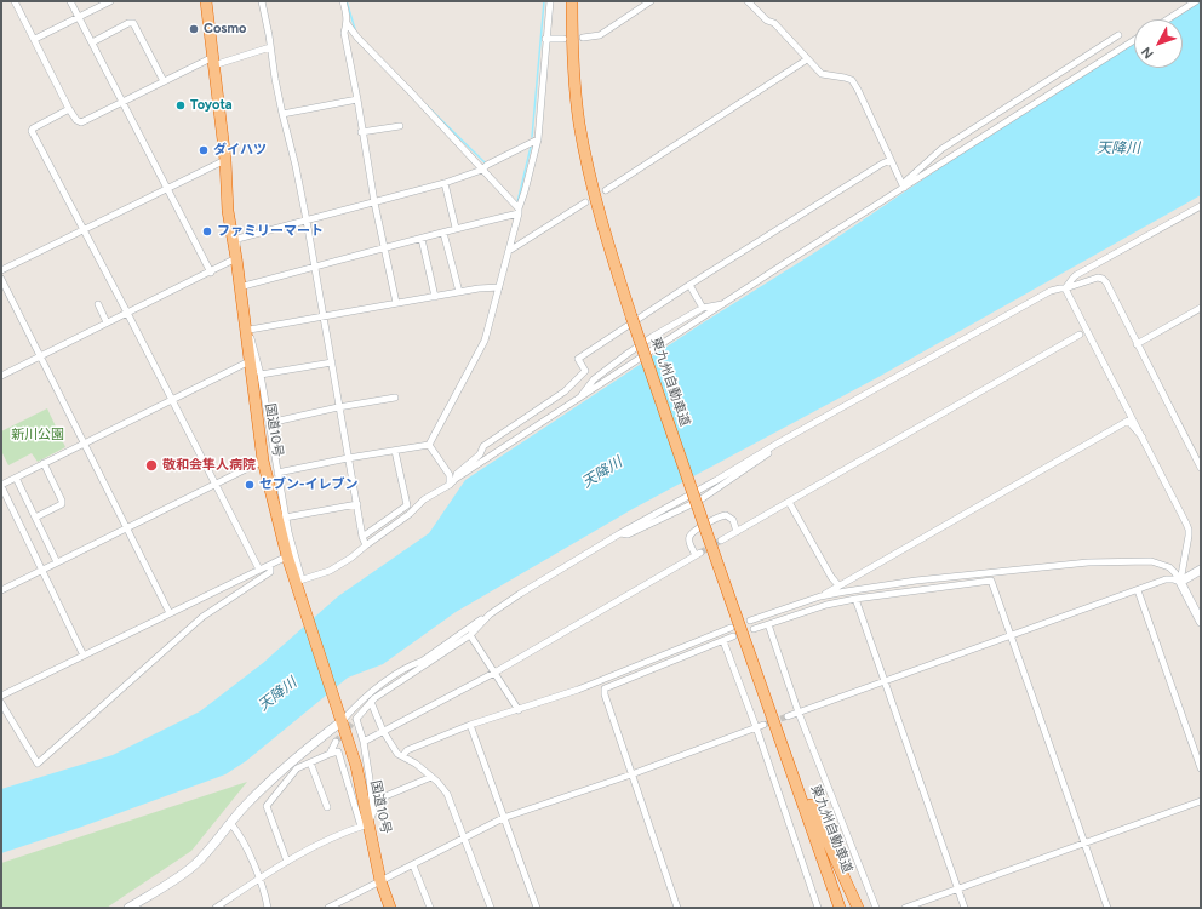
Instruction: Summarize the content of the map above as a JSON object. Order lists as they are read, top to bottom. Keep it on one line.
{"streets":{"highway":["東九州自動車道","国道10号"]},"water":["天降川"],"parks":["新川公園"],"places":["Cosmo","Toyota","ダイハツ","ファミリーマート","敬和会隼人病院","セブン-イレブン"],"north":"bottom left"}
